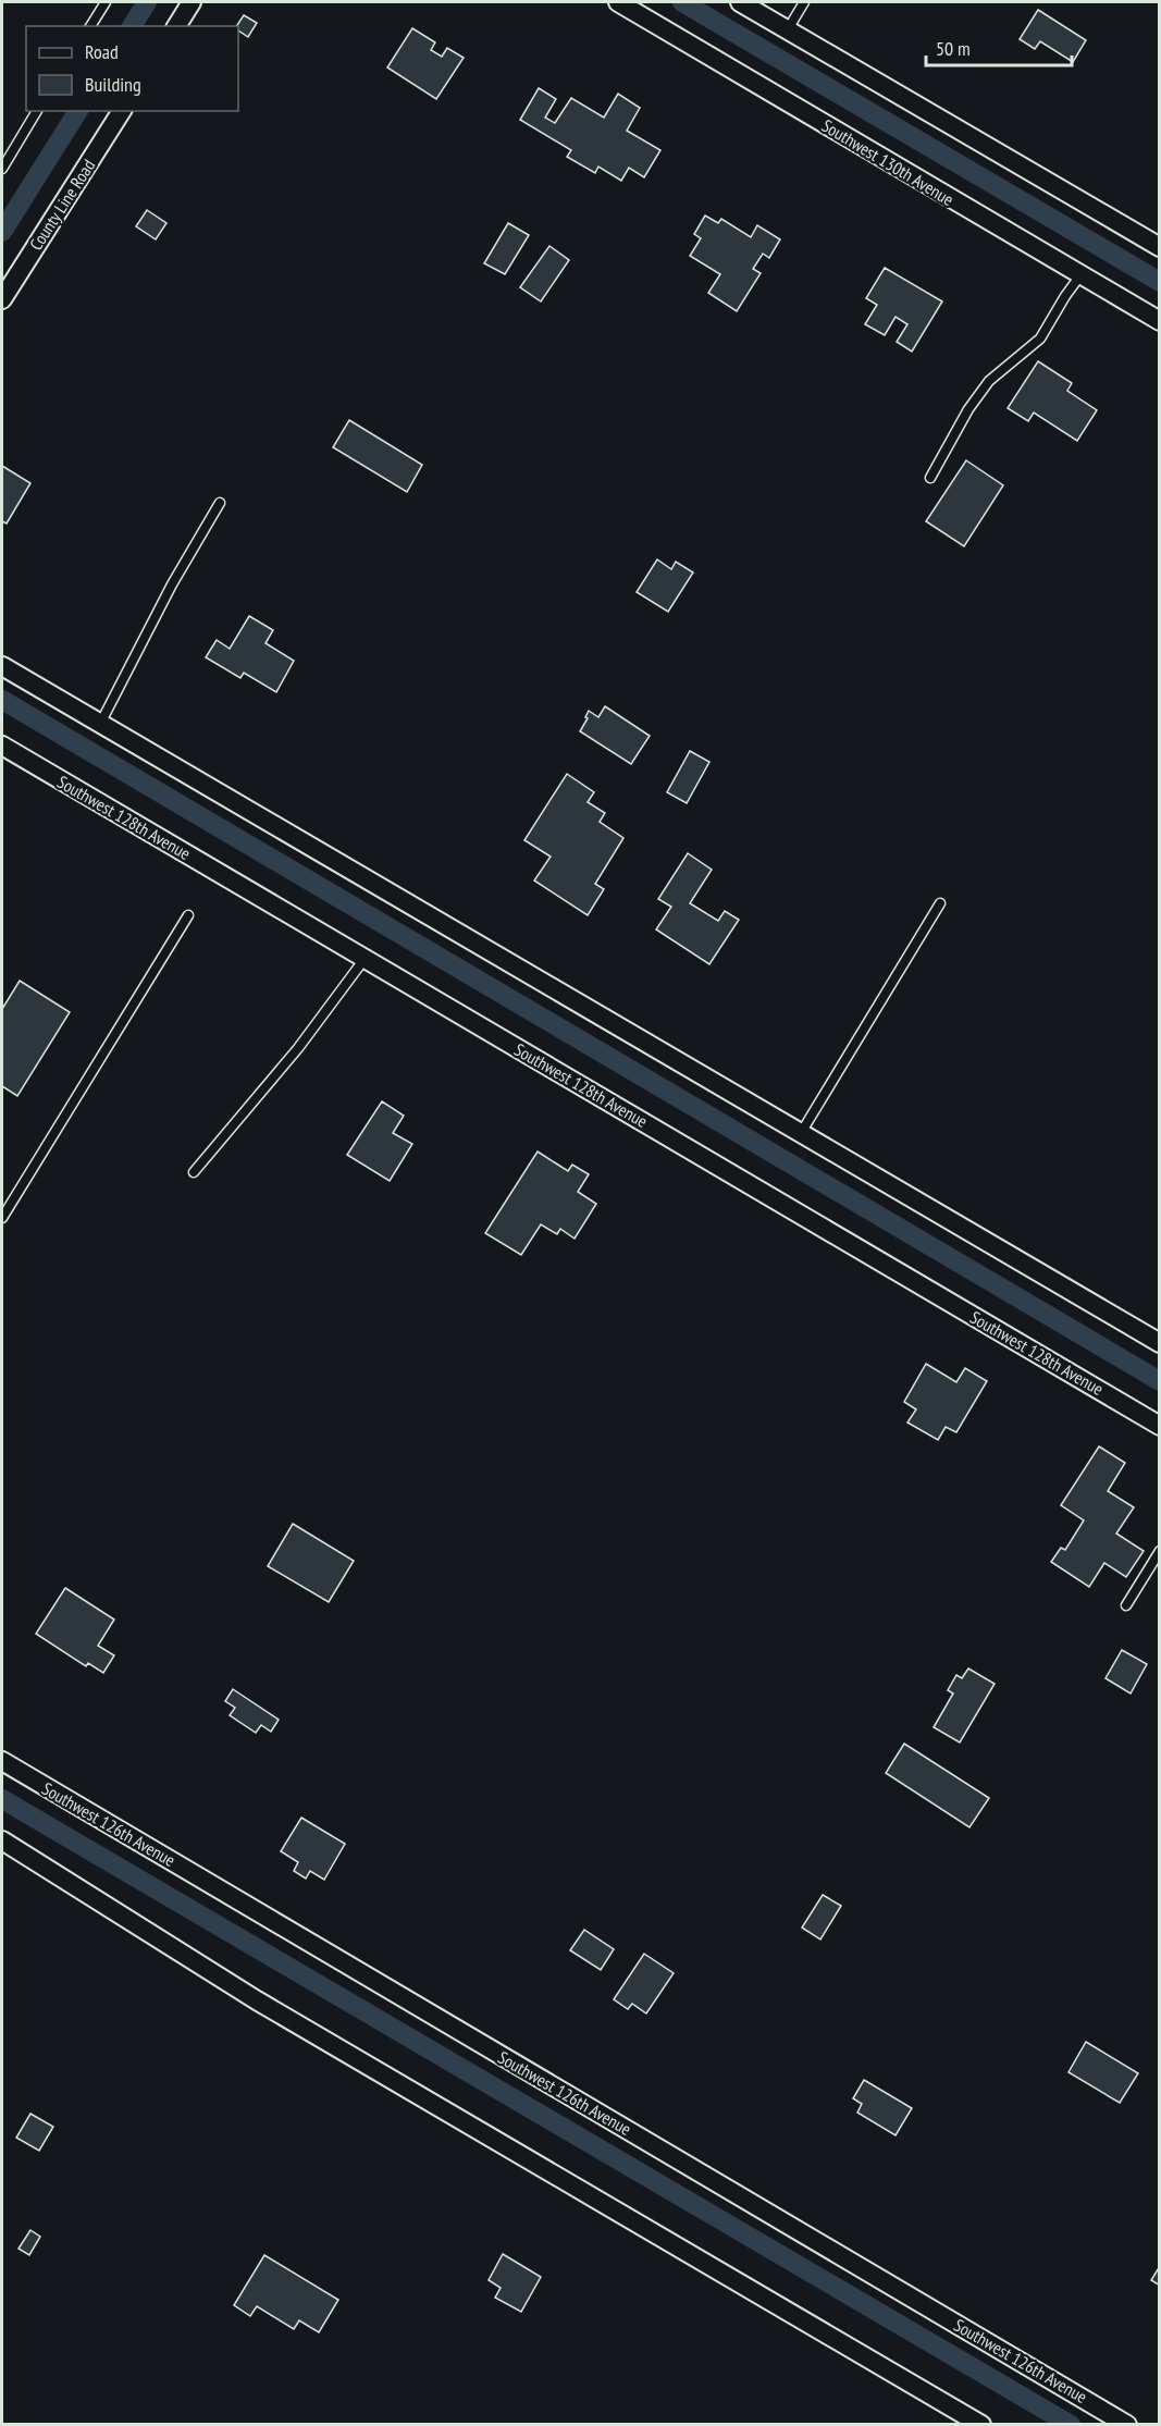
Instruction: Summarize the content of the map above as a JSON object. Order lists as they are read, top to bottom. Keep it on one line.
{"streets":{"street":["Southwest 130th Avenue","County Line Road","Southwest 128th Avenue","Southwest 126th Avenue"]},"legend":["Road","Building"],"scale_bar":"50 m"}
